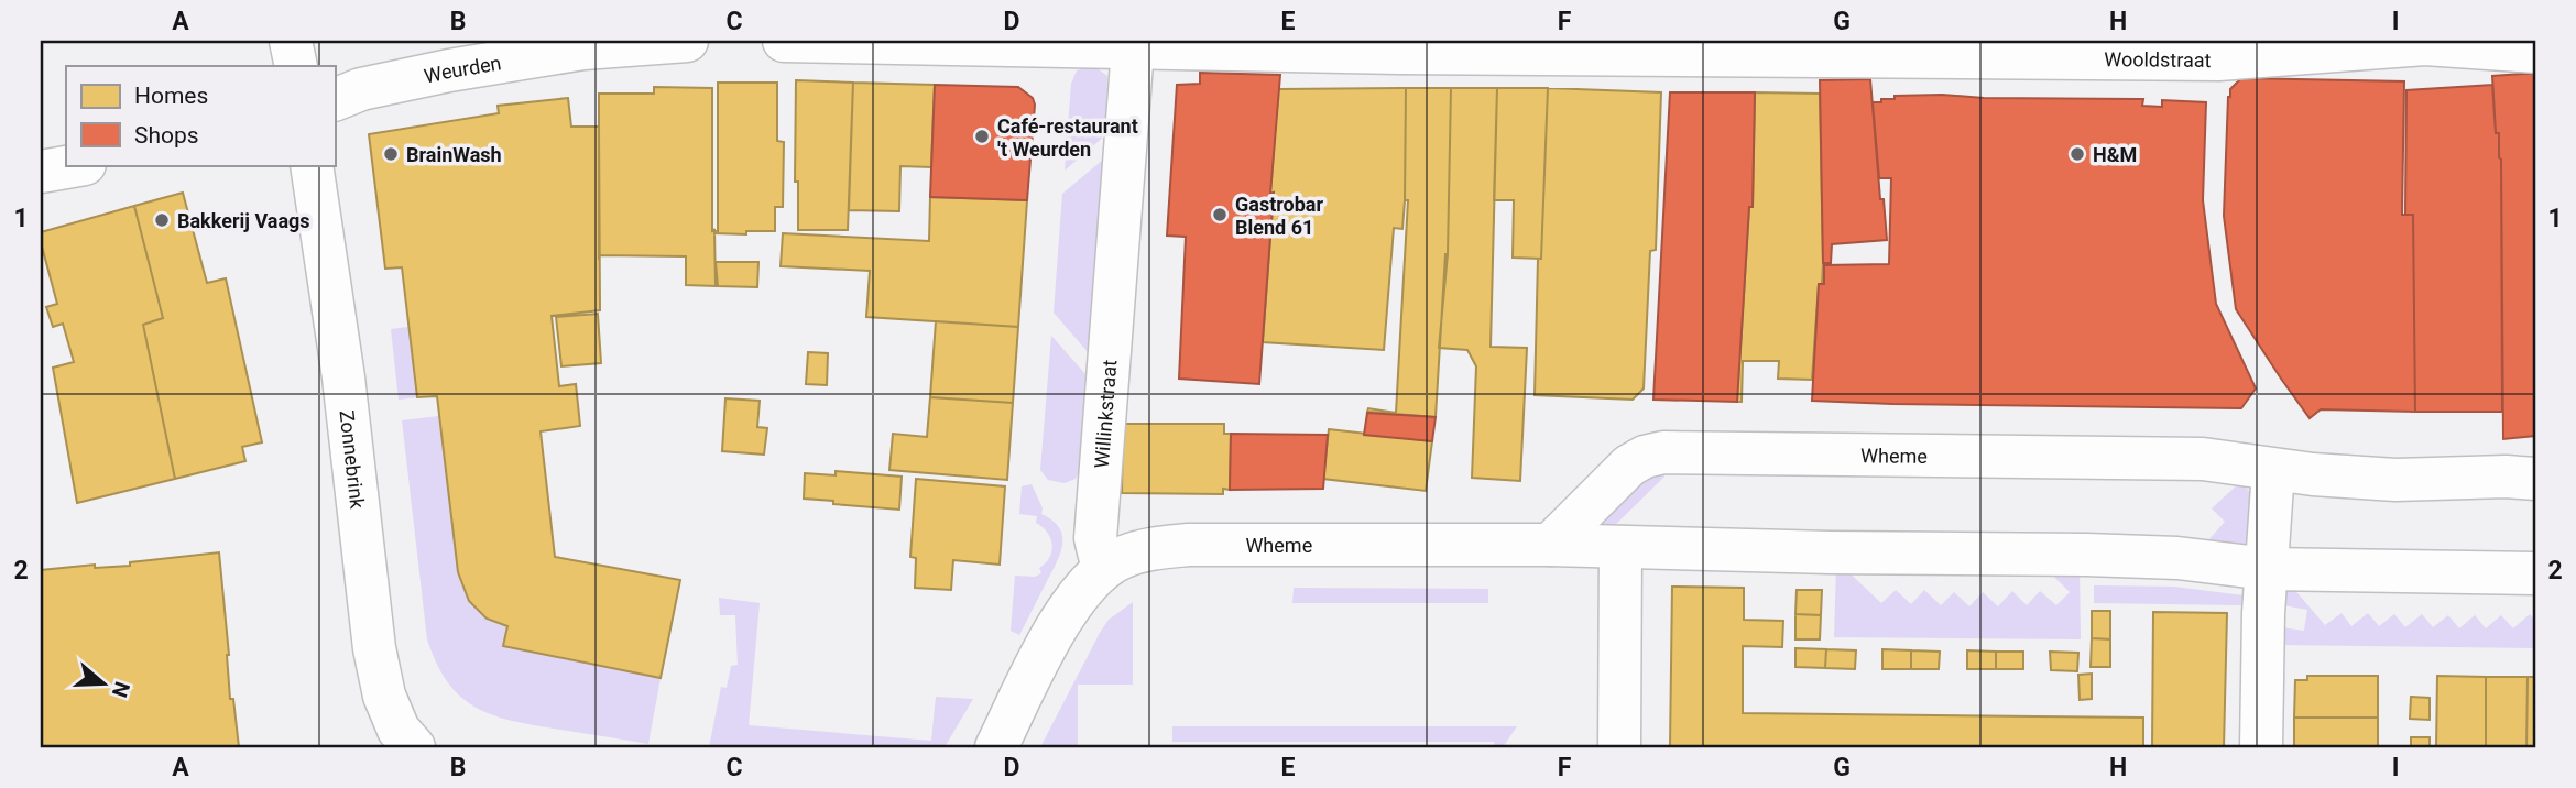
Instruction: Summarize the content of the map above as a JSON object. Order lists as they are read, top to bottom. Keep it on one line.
{"streets":{"street":["Wooldstraat","Weurden","Willinkstraat","Wheme","Zonnebrink"]},"crossings":[["Wooldstraat","Willinkstraat"],["Willinkstraat","Wheme"]],"places":["Café-restaurant 't Weurden","BrainWash","H&M","Gastrobar Blend 61","Bakkerij Vaags"],"legend":["Homes","Shops"],"north":"right","grid":{"columns":["A","B","C","D","E","F","G","H","I"],"rows":["1","2"]}}
